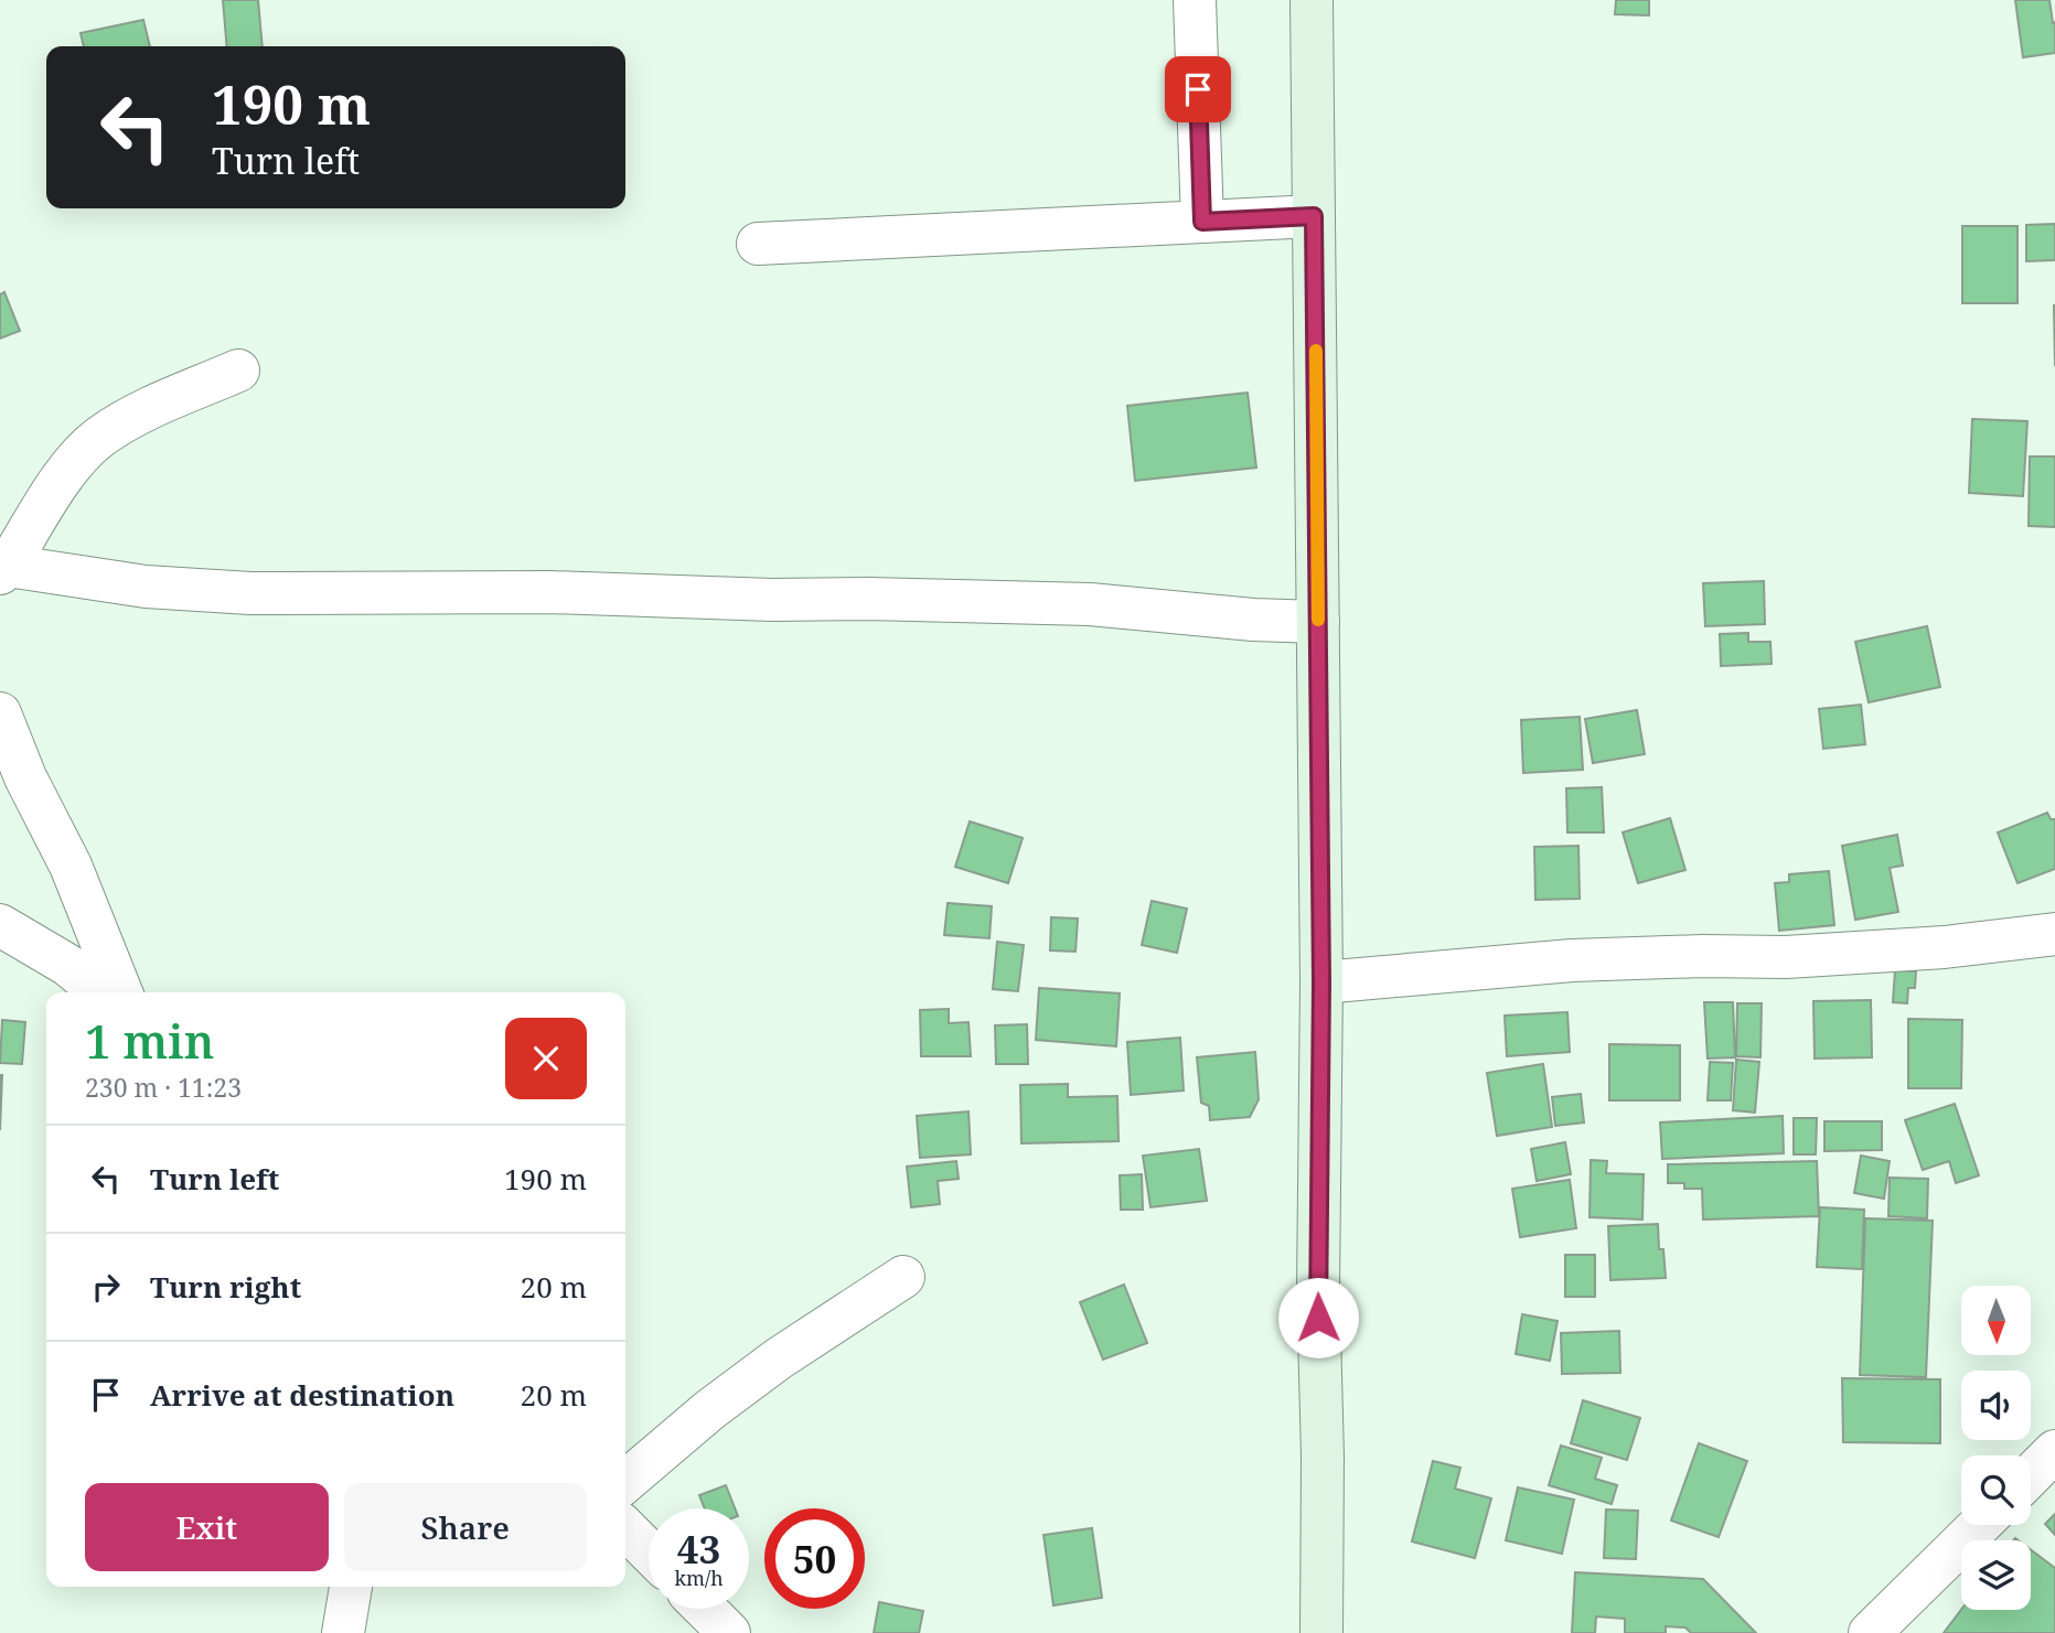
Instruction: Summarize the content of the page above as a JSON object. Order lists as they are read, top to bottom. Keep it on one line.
{"north":"bottom","page":{"turn":["190 m","Turn left"],"heading":["1 min","230 m · 11:23"],"list":[{"name":"Turn left","value":"190 m"},{"name":"Turn right","value":"20 m"},{"name":"Arrive at destination","value":"20 m"}],"buttons":["Exit","Share"],"speed":"43 km/h","limit":"50"}}
